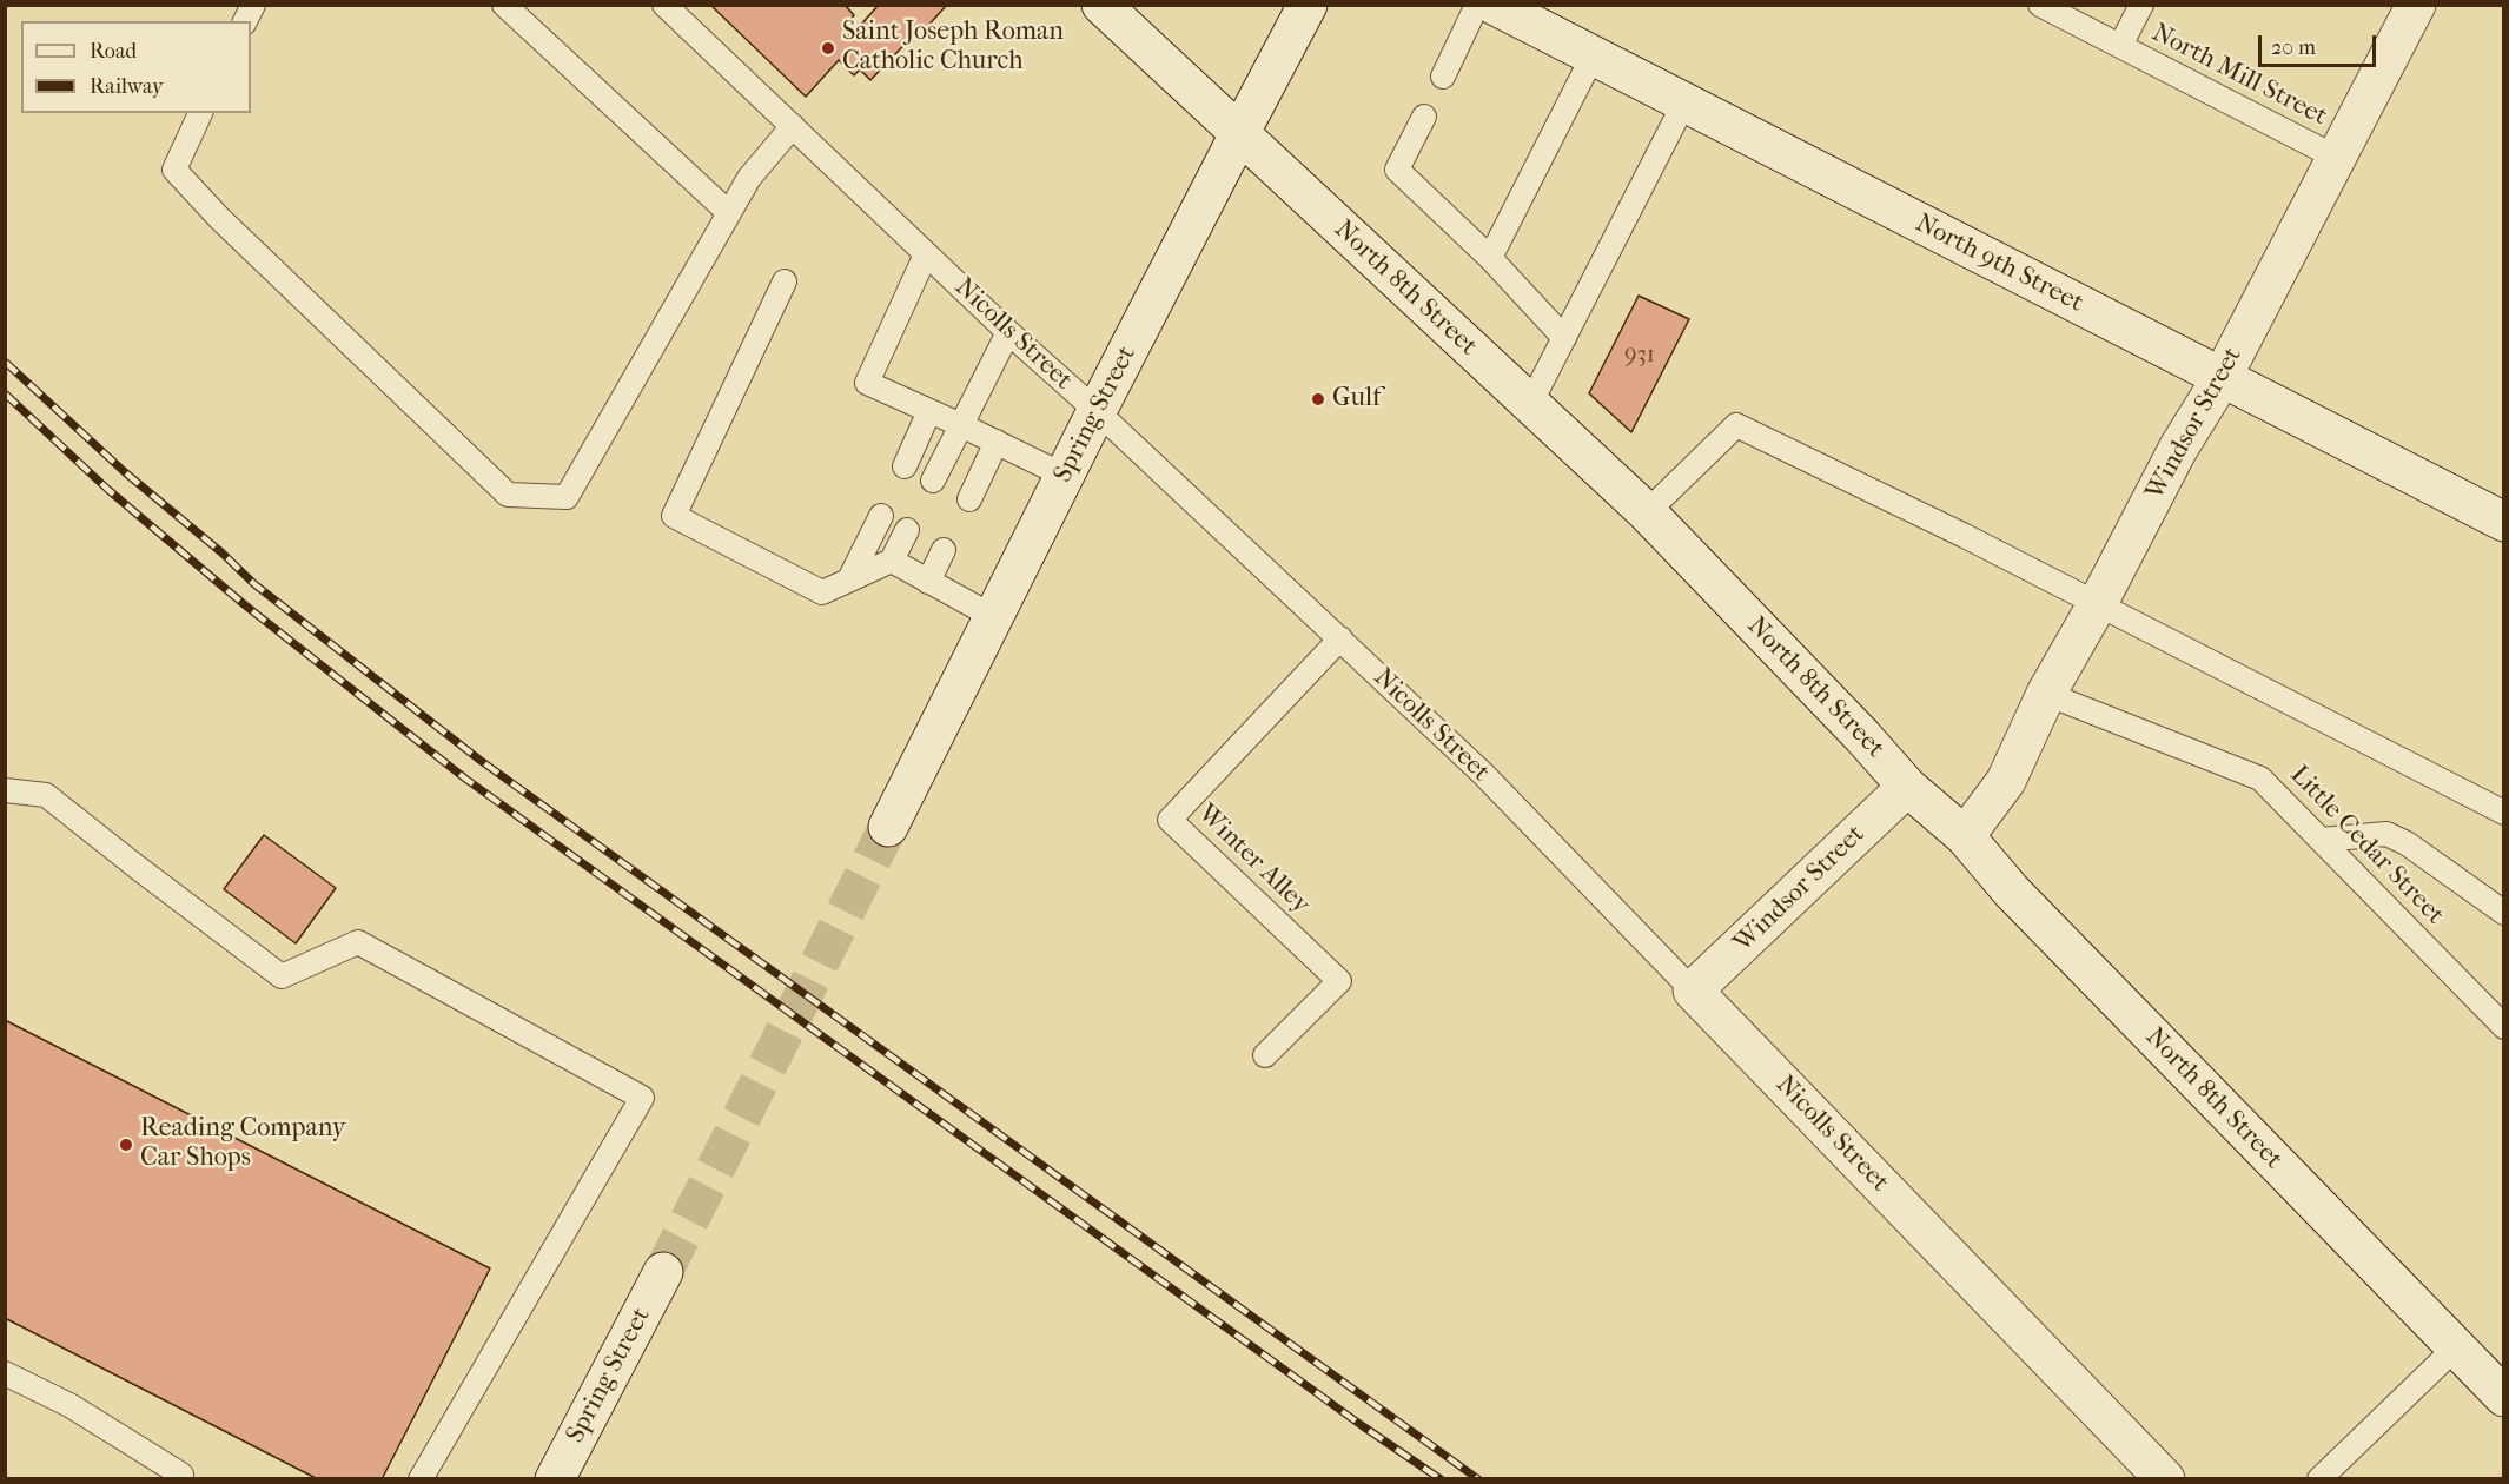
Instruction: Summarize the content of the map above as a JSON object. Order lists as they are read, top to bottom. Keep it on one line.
{"streets":{"main road":["North 9th Street","North 8th Street","Nicolls Street","Spring Street","Windsor Street"],"lane":["North Mill Street","Little Cedar Street","Winter Alley"]},"crossings":[["North Mill Street","Windsor Street"],["North 9th Street","Windsor Street"],["North 8th Street","Spring Street"],["North 8th Street","Windsor Street"],["Nicolls Street","Spring Street"],["Nicolls Street","Windsor Street"],["Nicolls Street","Winter Alley"],["Windsor Street","Little Cedar Street"]],"places":["Saint Joseph Roman Catholic Church","Gulf","Reading Company Car Shops"],"house_numbers":["931"],"legend":["Road","Railway"],"scale_bar":"20 m"}
